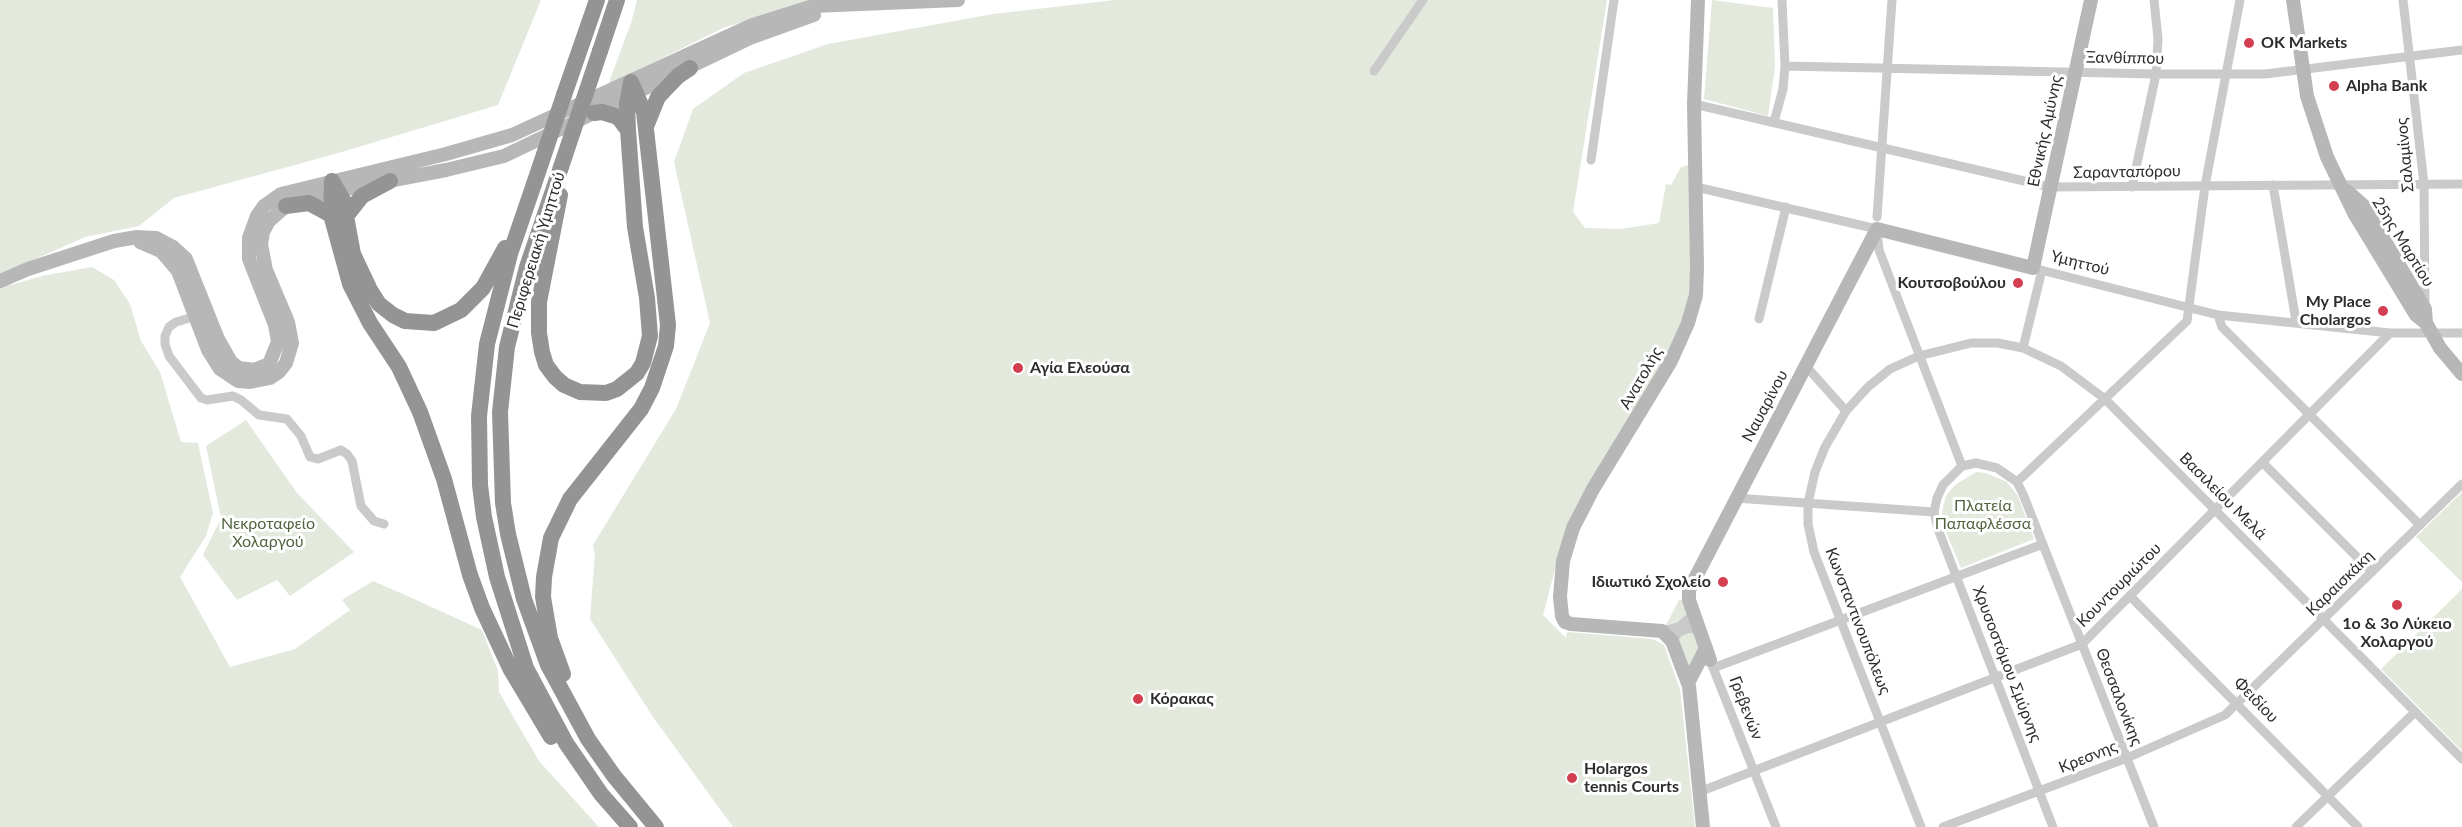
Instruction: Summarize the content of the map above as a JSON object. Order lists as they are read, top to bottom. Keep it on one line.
{"streets":{"highway":["Περιφερειακή Υμηττού"],"street":["Ξανθίππου","Εθνικής Αμύνης","Σαλαμίνος","Σαρανταπόρου","25ης Μαρτίου","Υμηττού","Ανατολής","Ναυαρίνου","Βασιλείου Μελά","Καραισκάκη","Κουντουριώτου","Κωνσταντινουπόλεως","Χρυσοστόμου Σμύρνης","Θεσσαλονίκης","Φειδίου","Γρεβενών","Κρεσνης"]},"crossings":[["Ξανθίππου","Εθνικής Αμύνης"],["Ξανθίππου","Σαλαμίνος"],["Ξανθίππου","25ης Μαρτίου"],["Εθνικής Αμύνης","Σαρανταπόρου"],["Εθνικής Αμύνης","Υμηττού"],["Εθνικής Αμύνης","Βασιλείου Μελά"],["Σαλαμίνος","Σαρανταπόρου"],["Σαλαμίνος","25ης Μαρτίου"],["Σαρανταπόρου","25ης Μαρτίου"],["Σαρανταπόρου","Ανατολής"],["25ης Μαρτίου","Υμηττού"],["Υμηττού","Ανατολής"],["Υμηττού","Ναυαρίνου"],["Υμηττού","Κουντουριώτου"],["Ανατολής","Γρεβενών"],["Ναυαρίνου","Γρεβενών"],["Βασιλείου Μελά","Καραισκάκη"],["Βασιλείου Μελά","Κουντουριώτου"],["Βασιλείου Μελά","Κωνσταντινουπόλεως"],["Καραισκάκη","Φειδίου"],["Καραισκάκη","Κρεσνης"],["Κουντουριώτου","Κωνσταντινουπόλεως"],["Κουντουριώτου","Χρυσοστόμου Σμύρνης"],["Κουντουριώτου","Θεσσαλονίκης"],["Κουντουριώτου","Φειδίου"],["Κουντουριώτου","Γρεβενών"],["Χρυσοστόμου Σμύρνης","Θεσσαλονίκης"],["Χρυσοστόμου Σμύρνης","Κρεσνης"],["Θεσσαλονίκης","Κρεσνης"],["Φειδίου","Κρεσνης"]],"parks":["Πλατεία Παπαφλέσσα","Νεκροταφείο Χολαργού"],"places":["OK Markets","Alpha Bank","Κουτσοβούλου","My Place Cholargos","Αγία Ελεούσα","Ιδιωτικό Σχολείο","1ο & 3ο Λύκειο Χολαργού","Κόρακας","Holargos tennis Courts"]}
